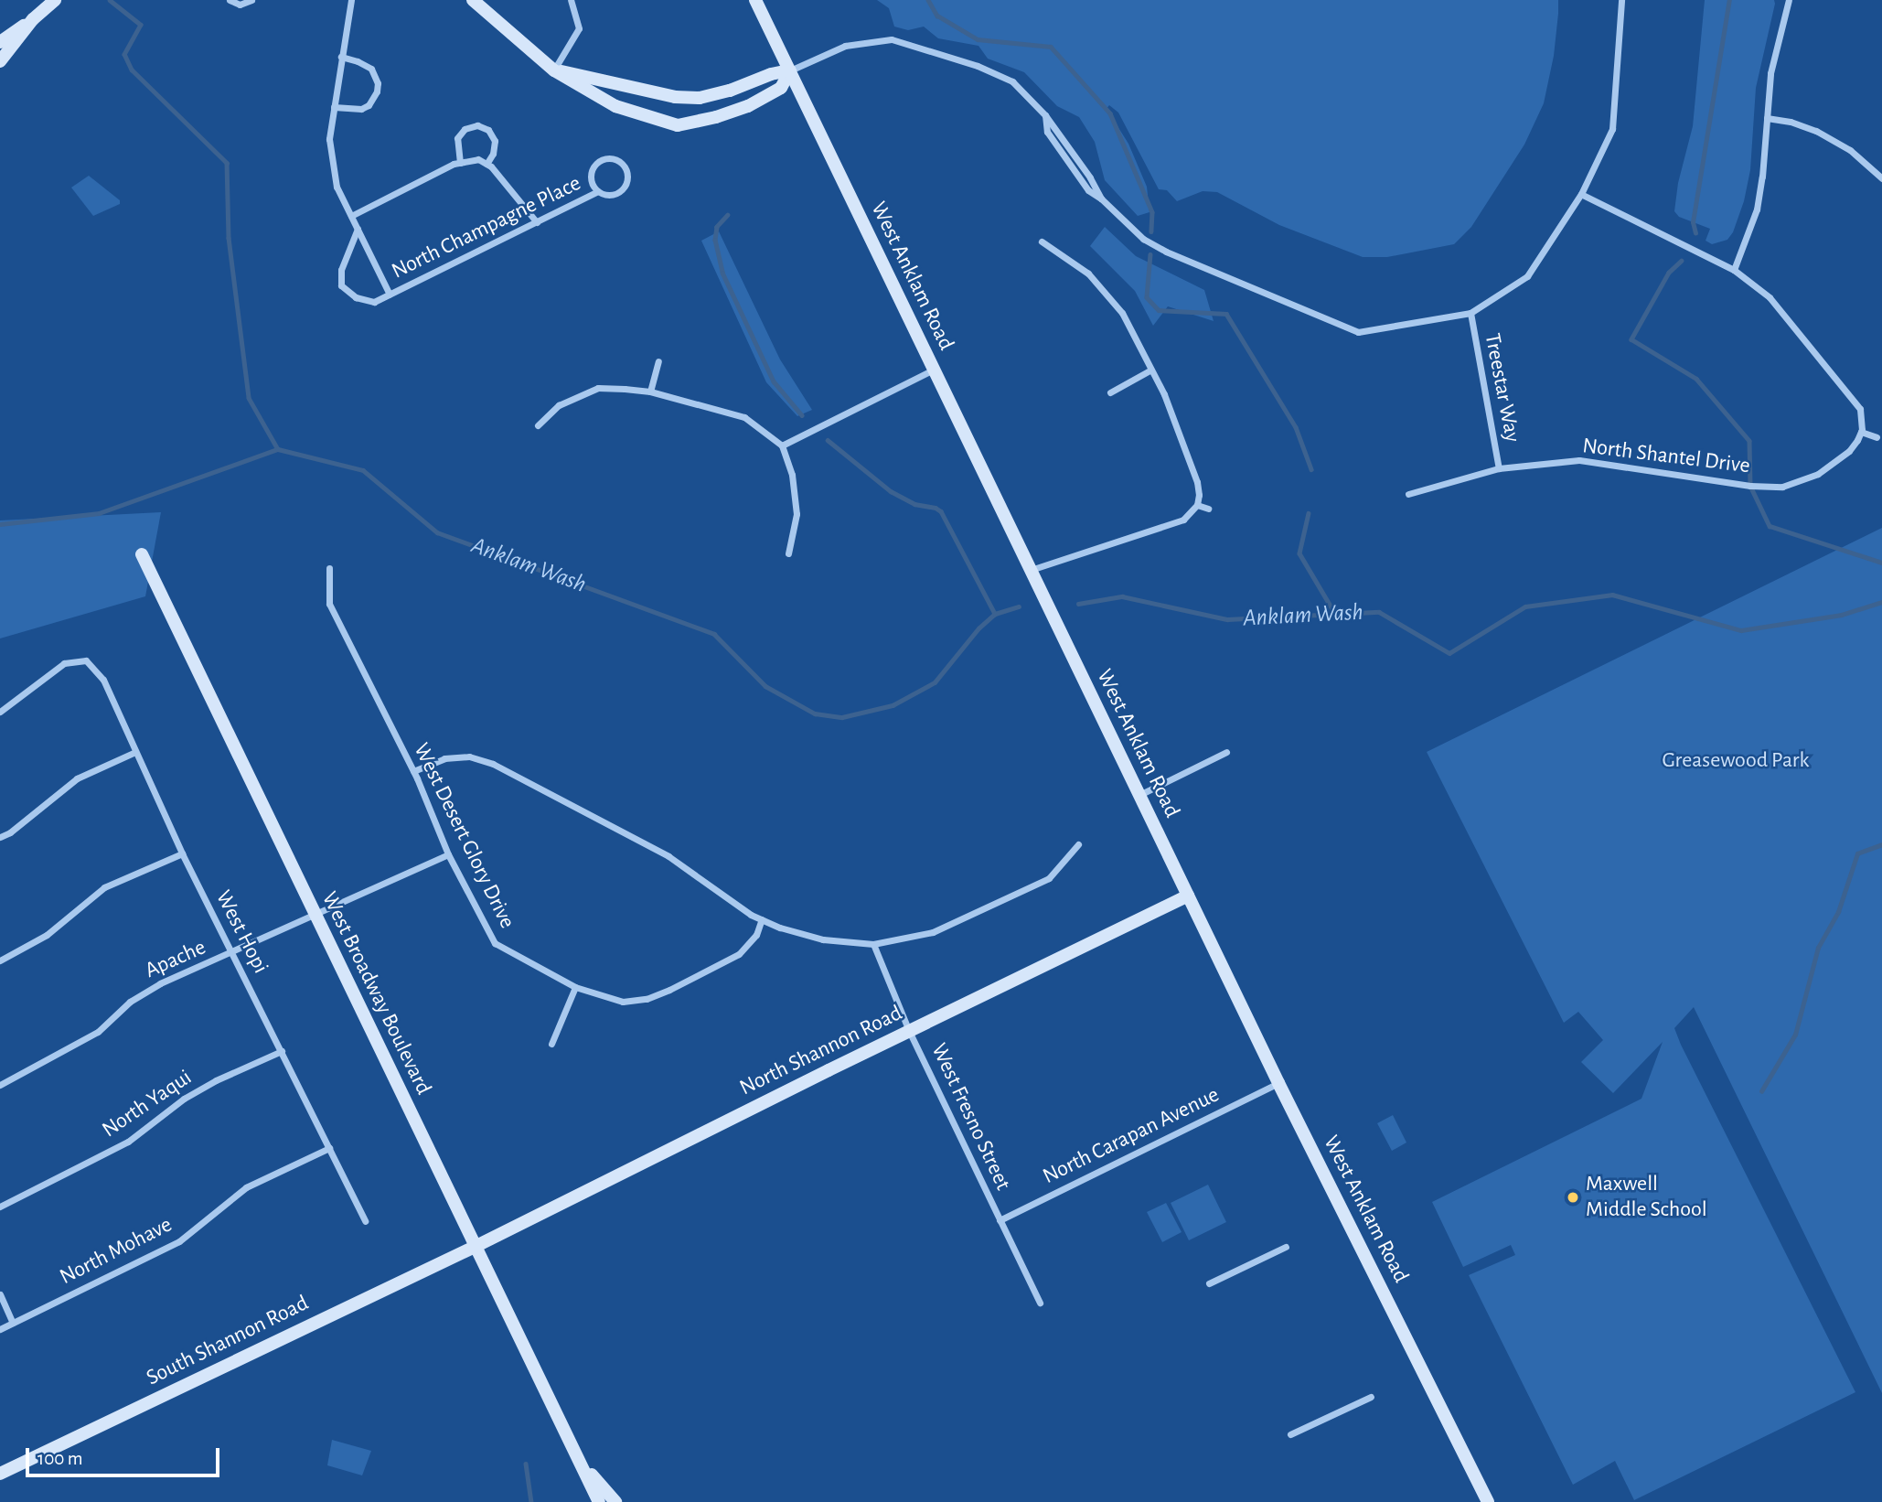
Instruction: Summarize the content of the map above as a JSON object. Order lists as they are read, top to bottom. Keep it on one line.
{"streets":{"street":["North Champagne Place","West Anklam Road","Treestar Way","North Shantel Drive","West Desert Glory Drive","West Hopi","Apache","West Broadway Boulevard","North Shannon Road","North Yaqui","West Fresno Street","North Carapan Avenue","North Mohave","South Shannon Road"]},"crossings":[["West Anklam Road","North Shannon Road"],["West Anklam Road","North Carapan Avenue"],["Treestar Way","North Shantel Drive"],["West Desert Glory Drive","Apache"],["West Hopi","Apache"],["West Hopi","North Yaqui"],["West Hopi","North Mohave"],["Apache","West Broadway Boulevard"],["West Broadway Boulevard","North Shannon Road"],["West Broadway Boulevard","South Shannon Road"],["North Shannon Road","West Fresno Street"],["North Shannon Road","South Shannon Road"],["West Fresno Street","North Carapan Avenue"]],"water":["Anklam Wash"],"parks":["Greasewood Park"],"places":["Maxwell Middle School"],"scale_bar":"100 m"}
